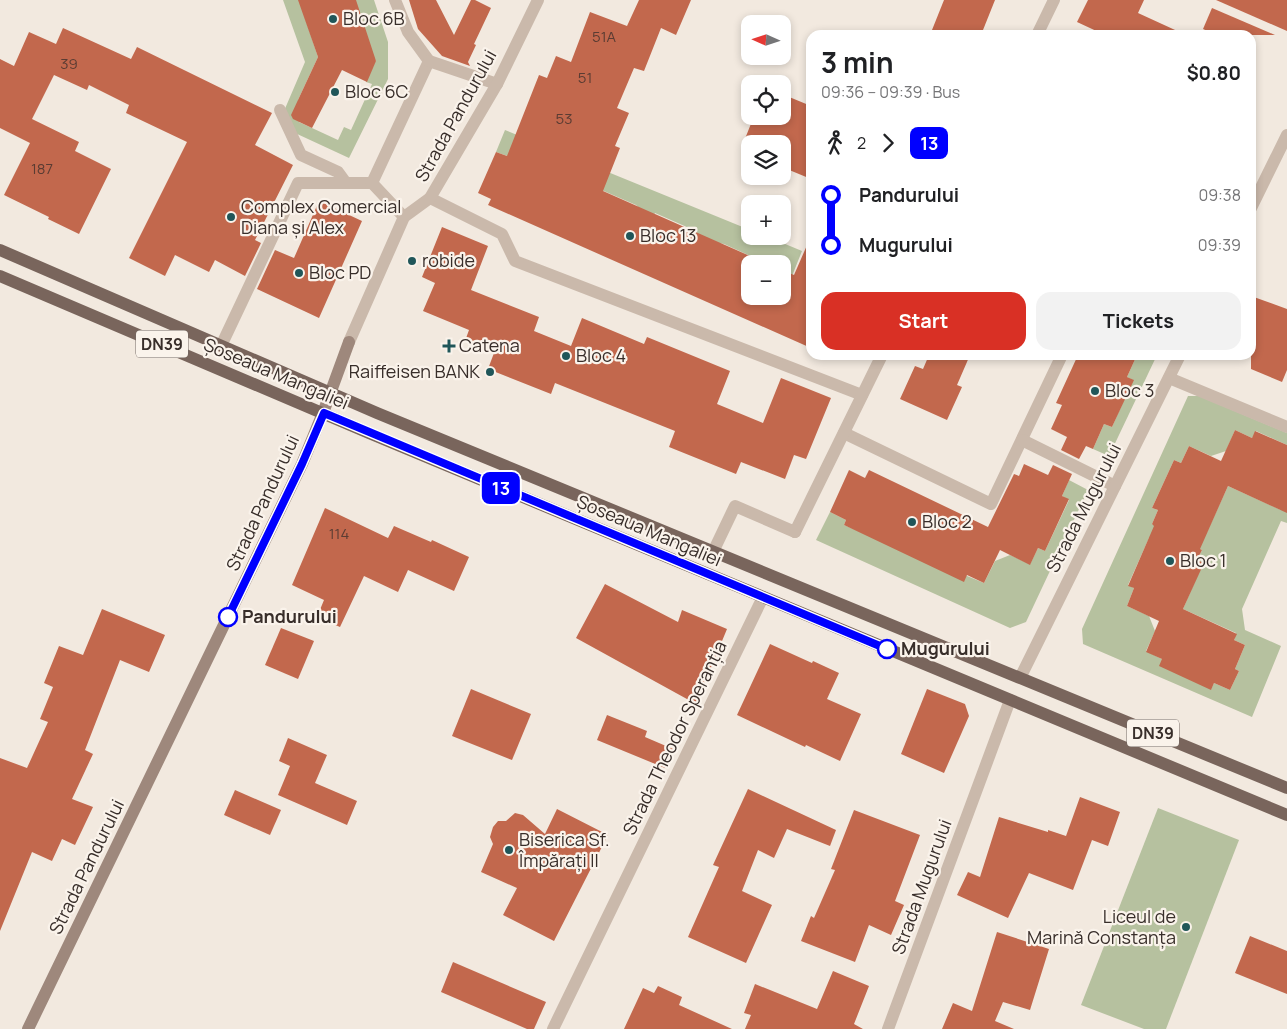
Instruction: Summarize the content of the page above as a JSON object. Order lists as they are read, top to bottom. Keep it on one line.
{"streets":{"main road":["DN39","Șoseaua Mangaliei"],"street":["Strada Pandurului","Strada Mugurului","Strada Theodor Speranția"]},"crossings":[["Strada Pandurului","Șoseaua Mangaliei"],["Șoseaua Mangaliei","Strada Mugurului"],["Șoseaua Mangaliei","Strada Theodor Speranția"]],"places":{"other":["Bloc 6B","Bloc 6C","Complex Comercial Diana și Alex","Bloc 13","robide","Bloc PD","Bloc 4","Raiffeisen BANK","Bloc 3","Bloc 2","Bloc 1","Pandurului","Mugurului","Biserica Sf. Împărați II","Liceul de Marină Constanța"],"health":["Catena"]},"lines":["bus line 13"],"house_numbers":["51A","39","51","53","187","114"],"north":"left","page":{"on_map":"13","map_buttons":["+","−"],"heading":["3 min","09:36 – 09:39 · Bus","$0.80"],"legs":["2","13"],"list":[{"name":"Pandurului","value":"09:38"},{"name":"Mugurului","value":"09:39"}],"buttons":["Start","Tickets"]}}
